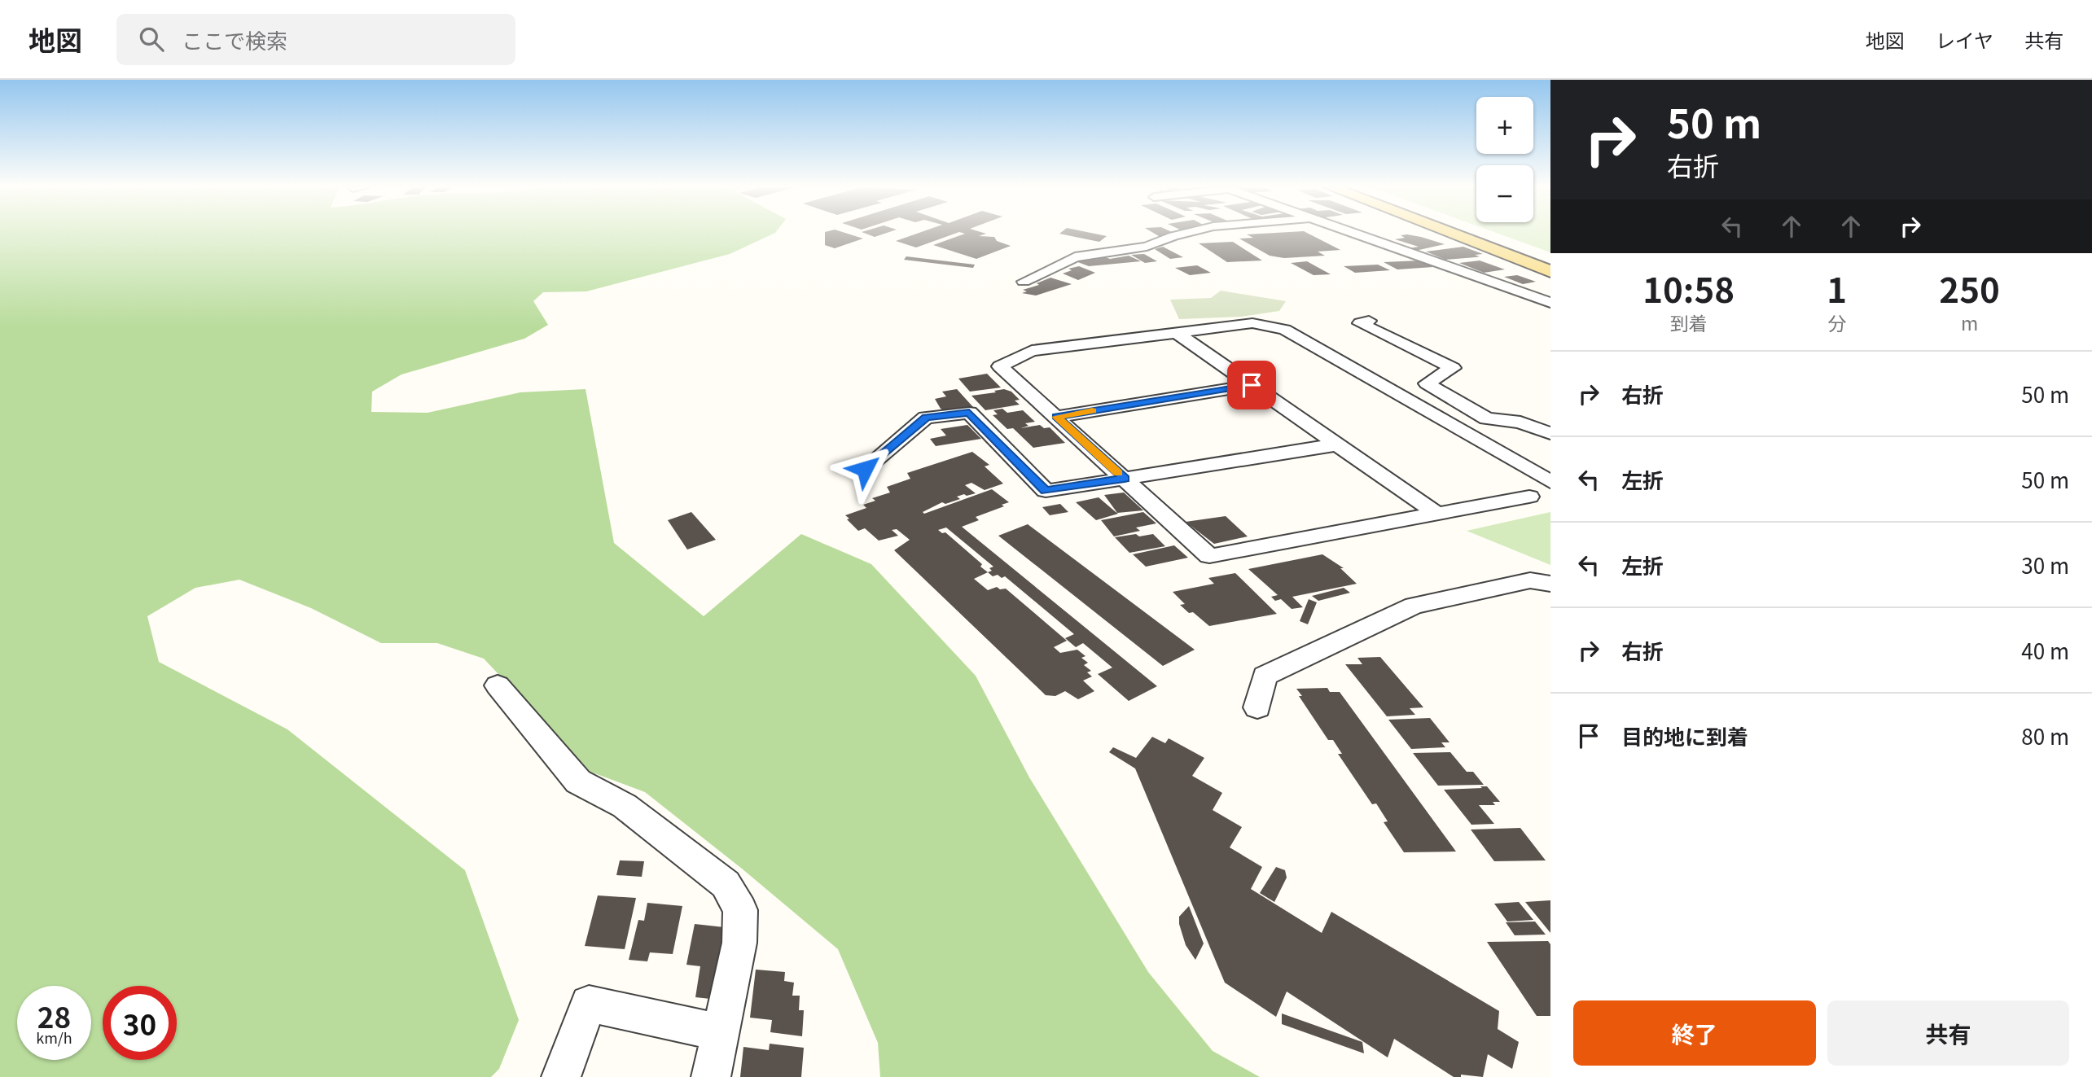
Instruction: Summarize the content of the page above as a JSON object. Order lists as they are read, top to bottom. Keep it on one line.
{"page":{"header":"地図","search":"ここで検索","nav":["地図","レイヤ","共有"],"turn":["50 m","右折"],"map_buttons":["+","−"],"eta":["10:58","到着","1","分","250","m"],"list":[{"name":"右折","value":"50 m"},{"name":"左折","value":"50 m"},{"name":"左折","value":"30 m"},{"name":"右折","value":"40 m"},{"name":"目的地に到着","value":"80 m"}],"speed":"28 km/h","limit":"30","buttons":["終了","共有"]}}
